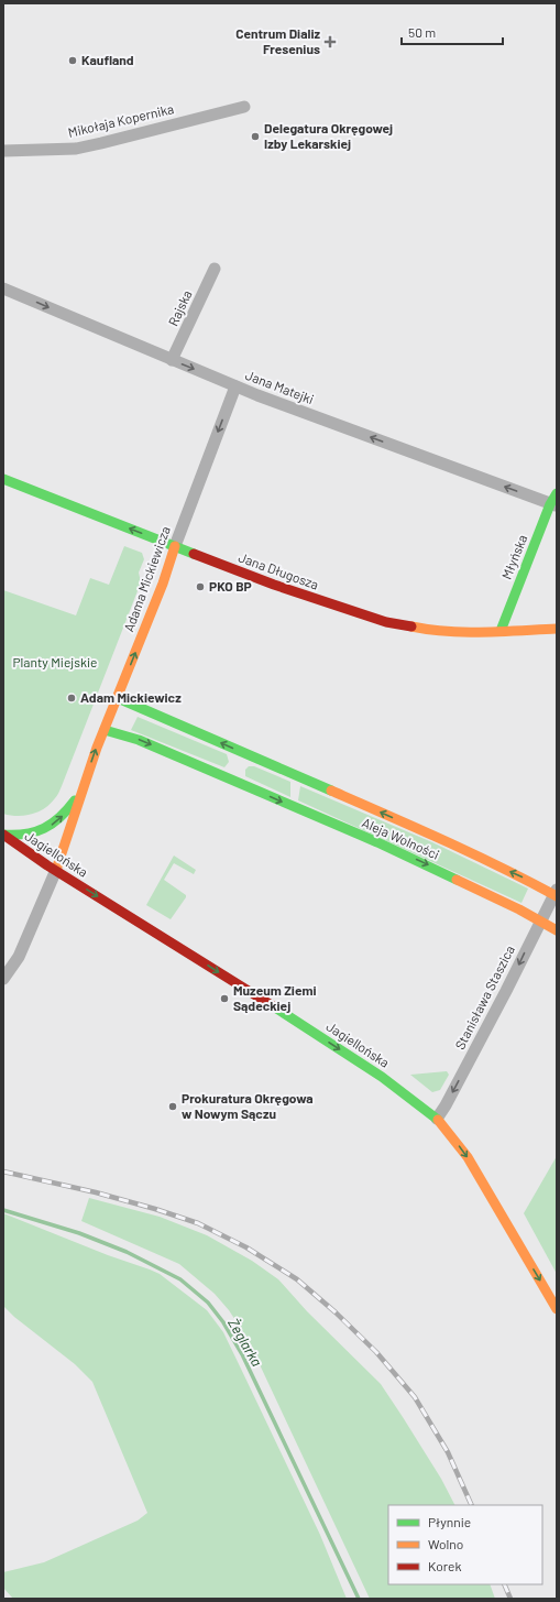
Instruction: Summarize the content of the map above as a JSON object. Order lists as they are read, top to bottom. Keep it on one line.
{"streets":{"street":["Mikołaja Kopernika","Rajska","Jana Matejki","Młyńska","Jana Długosza","Adama Mickiewicza","Aleja Wolności","Jagiellońska","Stanisława Staszica"]},"crossings":[["Rajska","Jana Matejki"],["Jana Matejki","Młyńska"],["Jana Matejki","Adama Mickiewicza"],["Młyńska","Jana Długosza"],["Jana Długosza","Adama Mickiewicza"],["Adama Mickiewicza","Aleja Wolności"],["Adama Mickiewicza","Jagiellońska"],["Aleja Wolności","Stanisława Staszica"],["Jagiellońska","Stanisława Staszica"]],"one_way":["Jagiellońska","Stanisława Staszica"],"water":["Żeglarka"],"parks":["Planty Miejskie"],"places":{"health":["Centrum Dializ Fresenius"],"other":["Kaufland","Delegatura Okręgowej Izby Lekarskiej","PKO BP","Adam Mickiewicz","Muzeum Ziemi Sądeckiej","Prokuratura Okręgowa w Nowym Sączu"]},"legend":["Płynnie","Wolno","Korek"],"scale_bar":"50 m"}
